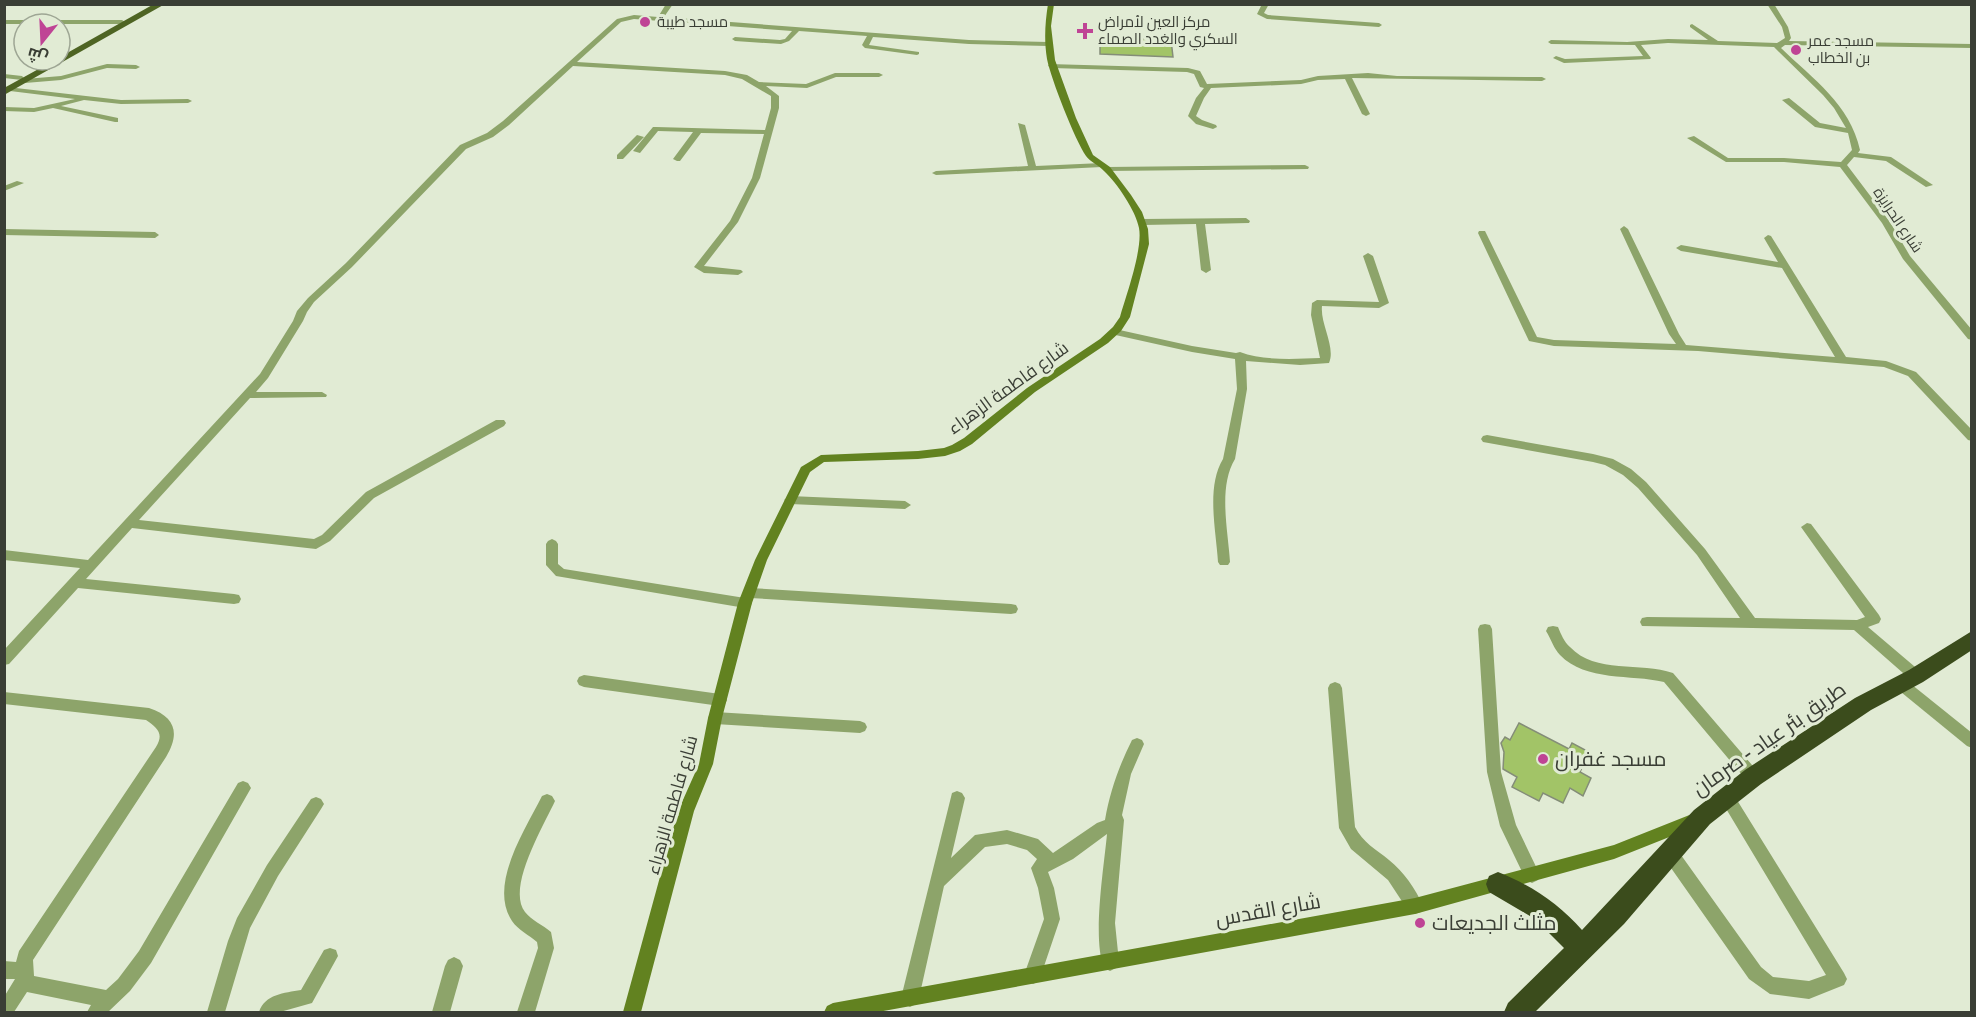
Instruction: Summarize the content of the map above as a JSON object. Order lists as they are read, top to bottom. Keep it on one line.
{"streets":{"highway":["طريق بئر عياد - صرمان"],"street":["شارع الحرايزة","شارع فاطمة الزهراء","شارع القدس"]},"crossings":[["طريق بئر عياد - صرمان","شارع القدس"]],"places":{"other":["مسجد طيبة","مسجد عمر بن الخطاب","مسجد غفران","مثلث الجديعات"],"health":["مركز العين لأمراض السكري والغدد الصماء"]},"north":"bottom"}
